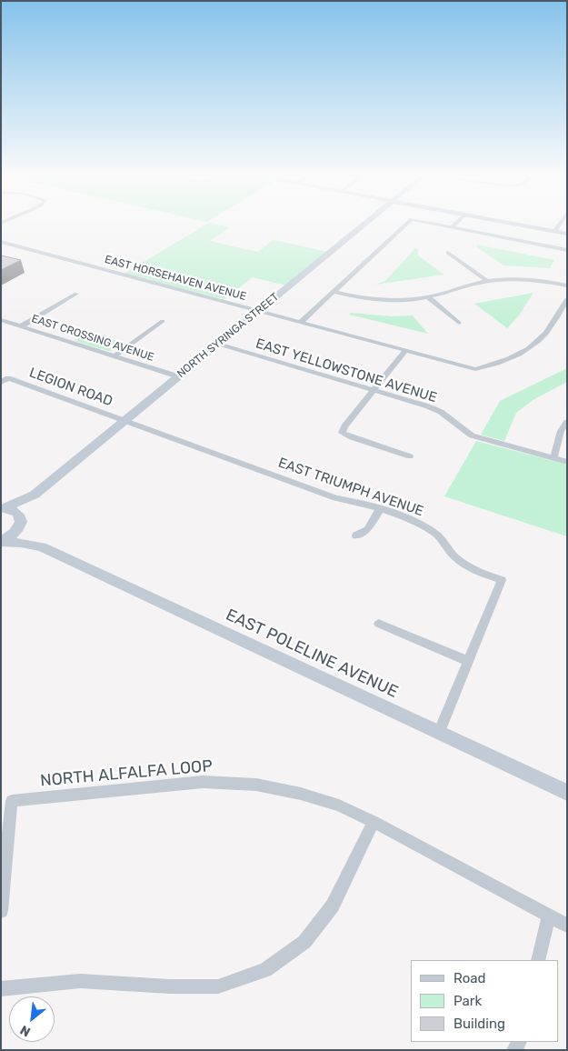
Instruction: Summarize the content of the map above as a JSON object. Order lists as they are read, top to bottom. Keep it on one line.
{"streets":{"street":["EAST HORSEHAVEN AVENUE","NORTH SYRINGA STREET","EAST CROSSING AVENUE","EAST YELLOWSTONE AVENUE","LEGION ROAD","EAST TRIUMPH AVENUE","EAST POLELINE AVENUE","NORTH ALFALFA LOOP"]},"crossings":[["EAST HORSEHAVEN AVENUE","NORTH SYRINGA STREET"],["NORTH SYRINGA STREET","EAST CROSSING AVENUE"],["NORTH SYRINGA STREET","EAST YELLOWSTONE AVENUE"],["NORTH SYRINGA STREET","LEGION ROAD"],["NORTH SYRINGA STREET","EAST TRIUMPH AVENUE"],["NORTH SYRINGA STREET","EAST POLELINE AVENUE"],["LEGION ROAD","EAST TRIUMPH AVENUE"],["EAST TRIUMPH AVENUE","EAST POLELINE AVENUE"]],"legend":["Road","Park","Building"],"north":"bottom left"}
